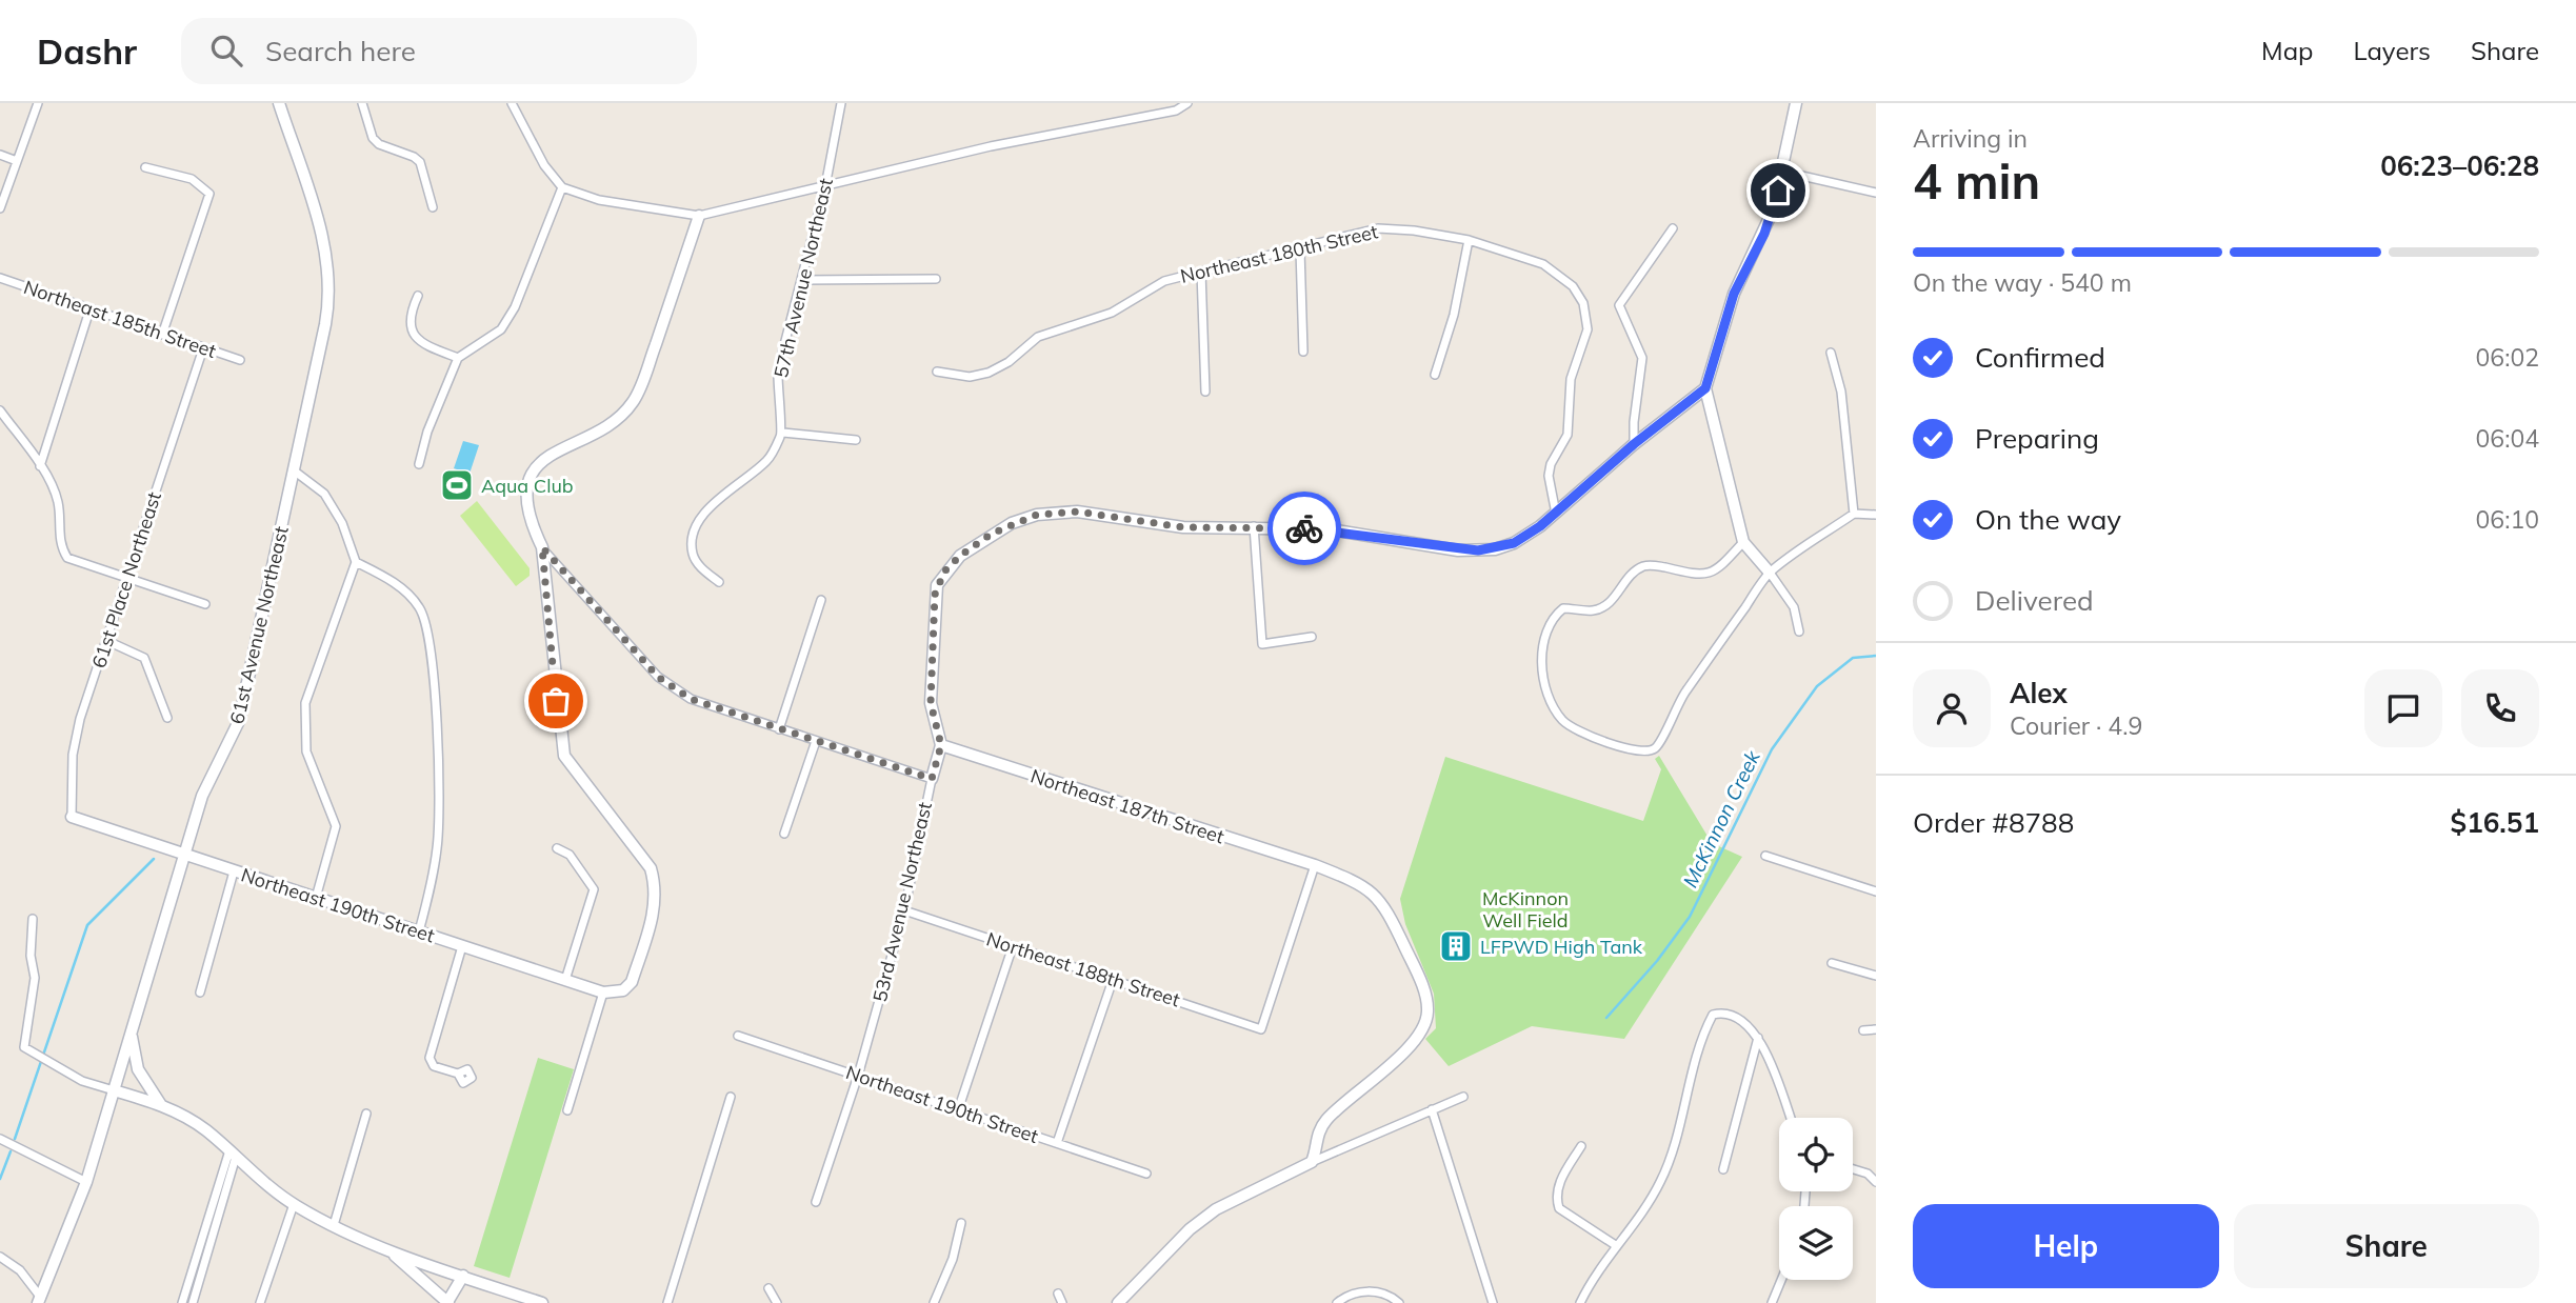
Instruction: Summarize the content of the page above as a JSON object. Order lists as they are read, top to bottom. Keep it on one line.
{"streets":{"street":["Northeast 180th Street","57th Avenue Northeast","Northeast 185th Street","61st Place Northeast","61st Avenue Northeast","Northeast 187th Street","53rd Avenue Northeast","Northeast 190th Street","Northeast 188th Street"]},"crossings":[["Northeast 185th Street","61st Place Northeast"],["61st Place Northeast","Northeast 190th Street"],["61st Avenue Northeast","Northeast 190th Street"],["Northeast 187th Street","53rd Avenue Northeast"],["Northeast 187th Street","Northeast 188th Street"],["53rd Avenue Northeast","Northeast 190th Street"],["53rd Avenue Northeast","Northeast 188th Street"]],"water":["McKinnon Creek"],"parks":["McKinnon Well Field"],"places":{"sports":["Aqua Club"],"building":["LFPWD High Tank"]},"page":{"header":"Dashr","search":"Search here","nav":["Map","Layers","Share"],"heading":["4 min","Arriving in","06:23–06:28"],"panel":["Alex","Courier · 4.9","Order #8788","$16.51"],"bar":"On the way · 540 m","list":[["Confirmed","06:02"],["Preparing","06:04"],["On the way","06:10"],"Delivered"],"buttons":["Help","Share"]}}
